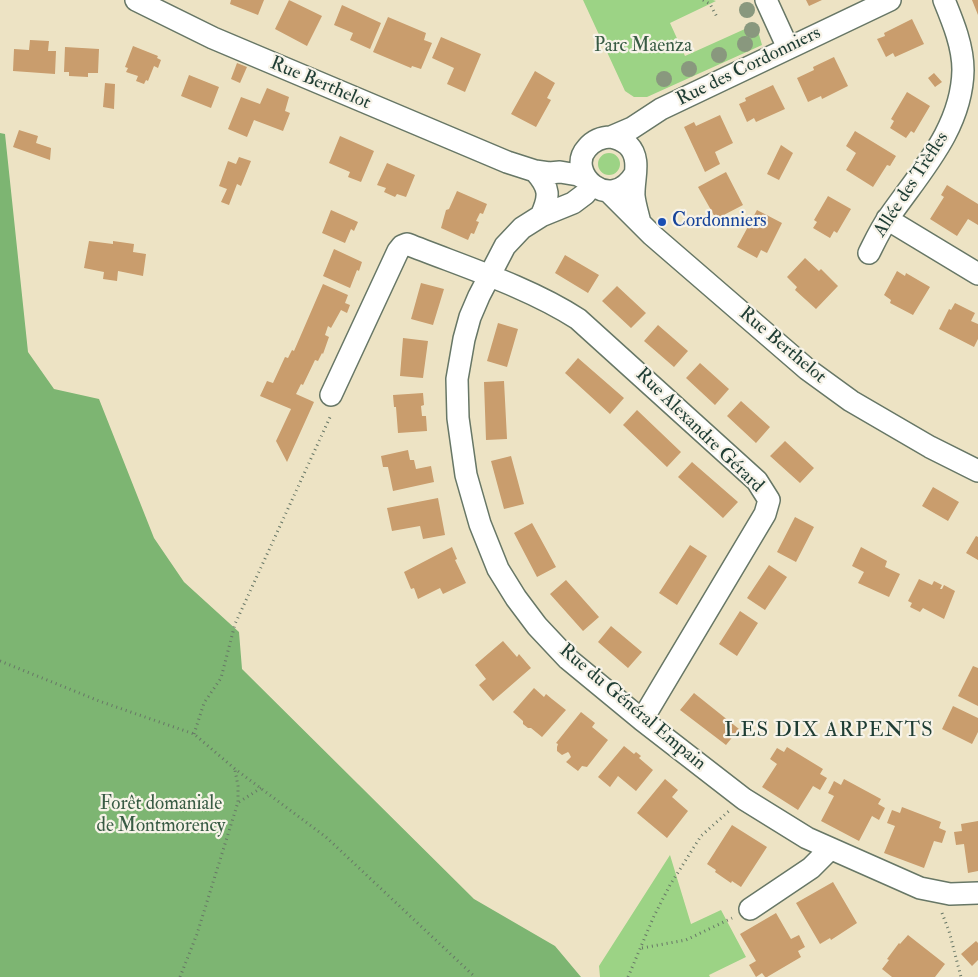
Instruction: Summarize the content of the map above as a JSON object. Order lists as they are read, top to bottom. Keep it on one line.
{"streets":{"street":["Rue des Cordonniers","Rue Berthelot","Allée des Trèfles","Rue Alexandre Gérard","Rue du Général Empain"]},"crossings":[["Rue des Cordonniers","Rue Berthelot"],["Rue des Cordonniers","Rue du Général Empain"],["Rue Berthelot","Rue du Général Empain"],["Rue Alexandre Gérard","Rue du Général Empain"]],"districts":["LES DIX ARPENTS"],"parks":["Parc Maenza","Forêt domaniale de Montmorency"],"places":["Cordonniers"]}
